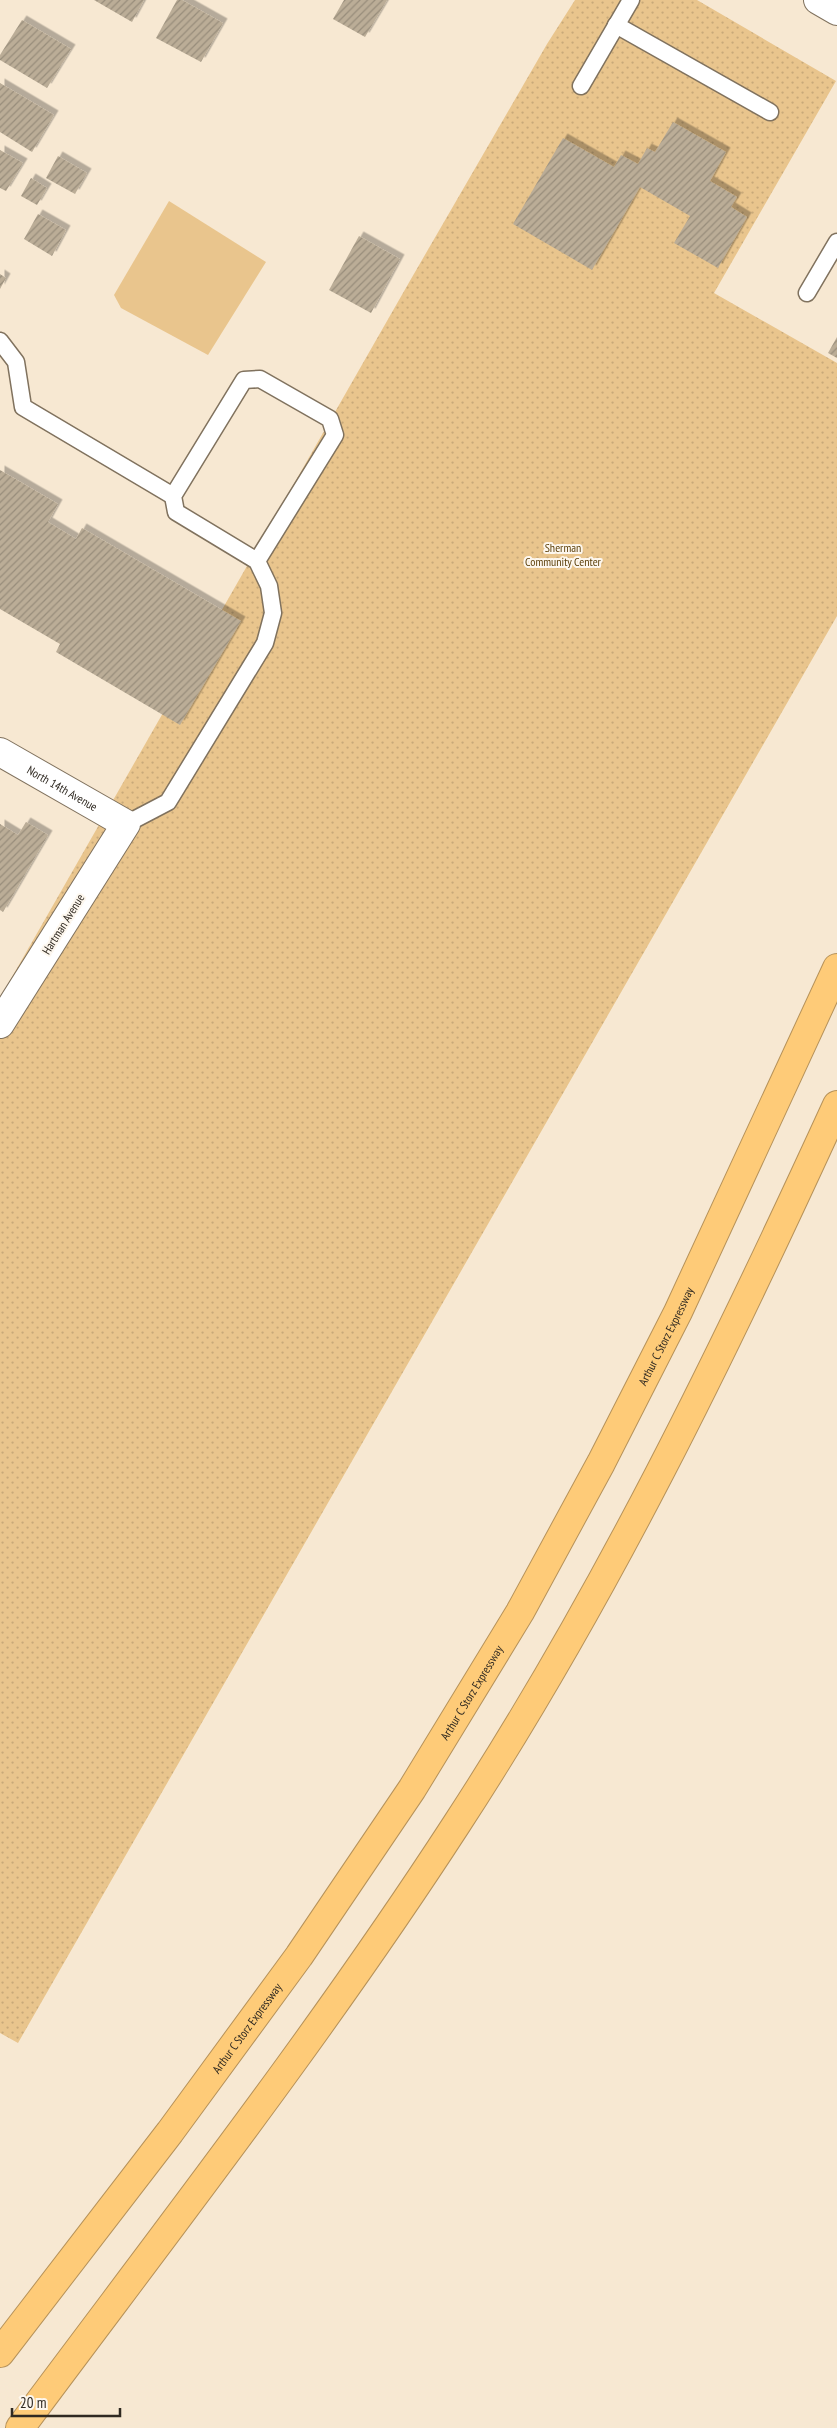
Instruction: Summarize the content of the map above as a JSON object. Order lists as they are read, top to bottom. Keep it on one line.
{"streets":{"highway":["Arthur C Storz Expressway"],"street":["North 14th Avenue","Hartman Avenue"]},"crossings":[["North 14th Avenue","Hartman Avenue"]],"parks":["Sherman Community Center"],"scale_bar":"20 m"}
